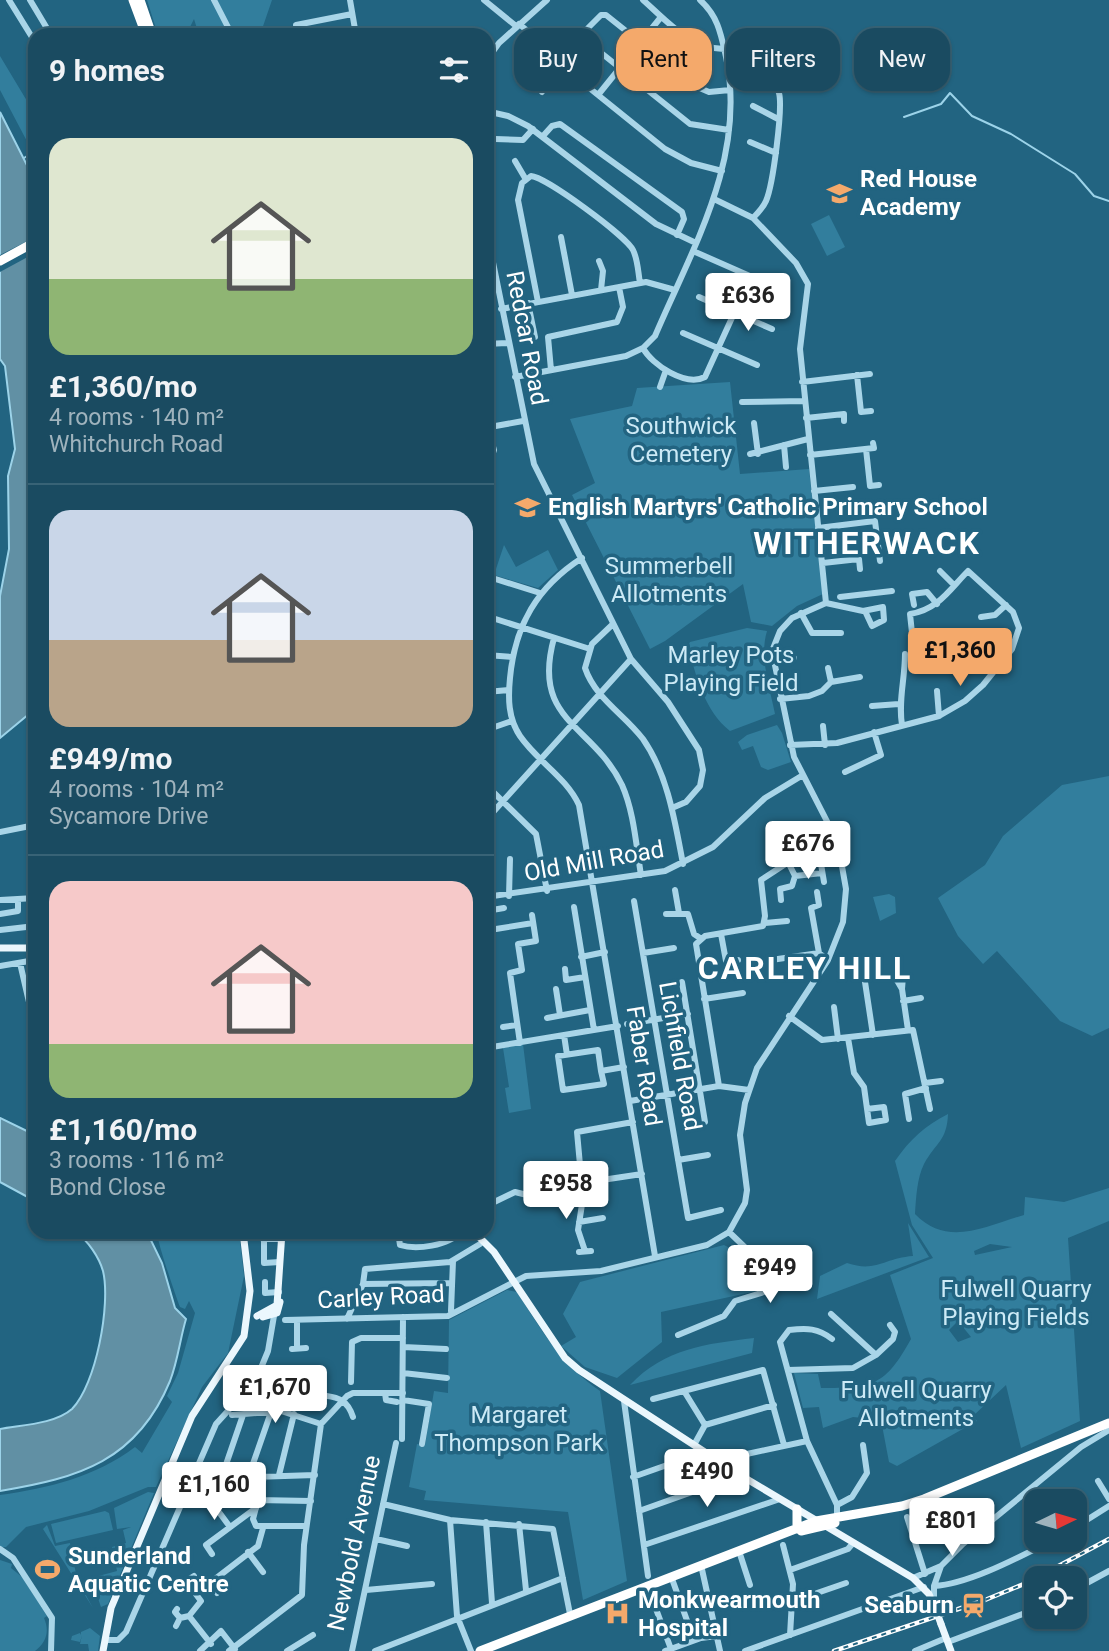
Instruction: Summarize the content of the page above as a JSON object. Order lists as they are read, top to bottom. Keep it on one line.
{"streets":{"street":["Redcar Road","Old Mill Road","Lichfield Road","Faber Road","Carley Road","Newbold Avenue"]},"crossings":[["Old Mill Road","Faber Road"],["Faber Road","Carley Road"],["Carley Road","Newbold Avenue"]],"districts":["WITHERWACK","CARLEY HILL"],"parks":["Southwick Cemetery","Summerbell Allotments","Marley Pots Playing Field","Fulwell Quarry Playing Fields","Fulwell Quarry Allotments","Margaret Thompson Park"],"places":{"school or university":["Red House Academy","English Martyrs' Catholic Primary School"],"sports":["Sunderland Aquatic Centre"],"station":["Seaburn"],"hospital":["Monkwearmouth Hospital"]},"north":"right","page":{"chip":["Buy","Rent","Filters","New"],"heading":"9 homes","list":[{"name":"£1,360/mo","note":"4 rooms · 140 m² · Whitchurch Road"},{"name":"£949/mo","note":"4 rooms · 104 m² · Sycamore Drive"},{"name":"£1,160/mo","note":"3 rooms · 116 m² · Bond Close"}],"price":["£636","£1,360","£676","£958","£949","£1,670","£490","£1,160","£801"]}}
